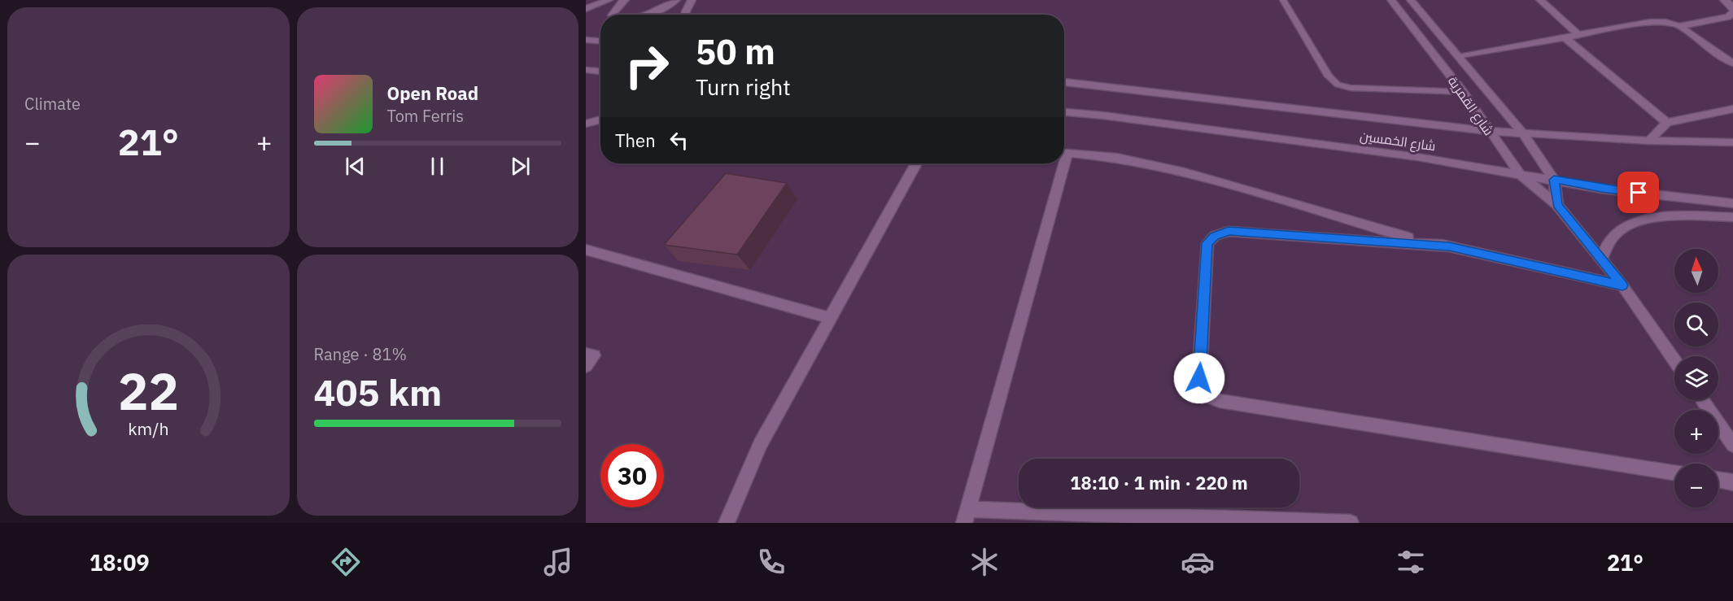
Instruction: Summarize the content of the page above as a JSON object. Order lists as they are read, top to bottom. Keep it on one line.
{"streets":{"street":["شارع القمرية","شارع الخمسين"]},"crossings":[["شارع القمرية","شارع الخمسين"]],"north":"top","page":{"tile":["Climate",["Range · 81%","405 km"]],"turn":["50 m","Turn right"],"song":["Open Road","Tom Ferris"],"then":"Then","heat":["−","21°","+"],"map_buttons":["+","−"],"limit":"30","trip":"18:10 · 1 min · 220 m","tabs":["18:09","21°"],"gauge":["22","km/h"]}}
